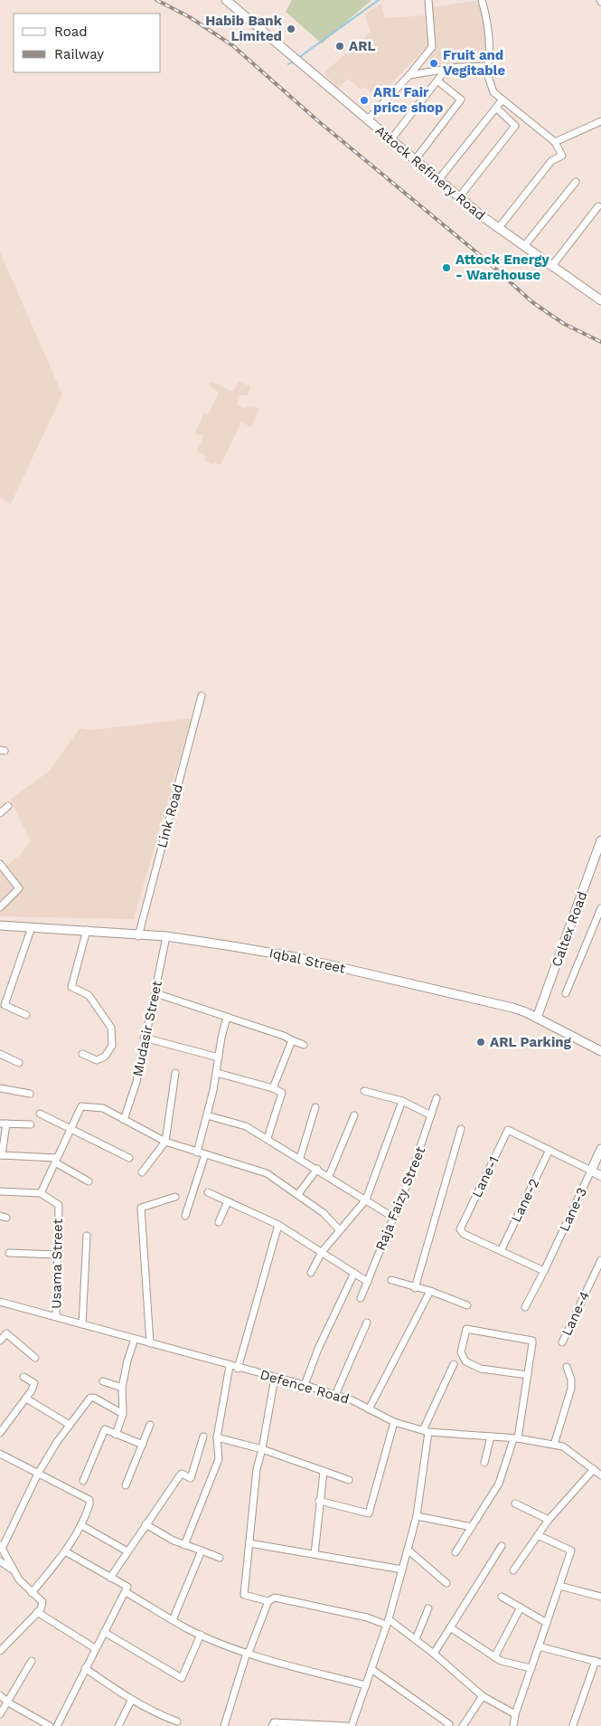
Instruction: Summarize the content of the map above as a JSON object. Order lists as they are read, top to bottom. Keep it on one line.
{"streets":{"street":["Attock Refinery Road","Link Road","Caltex Road","Iqbal Street","Mudasir Street","Lane-1","Raja Faizy Street","Lane-2","Lane-3","Usama Street","Lane-4","Defence Road"]},"crossings":[["Link Road","Iqbal Street"],["Caltex Road","Iqbal Street"],["Iqbal Street","Mudasir Street"],["Lane-1","Lane-2"],["Usama Street","Defence Road"]],"places":["Habib Bank Limited","ARL","Fruit and Vegitable","ARL Fair price shop","Attock Energy - Warehouse","ARL Parking"],"legend":["Road","Railway"]}
